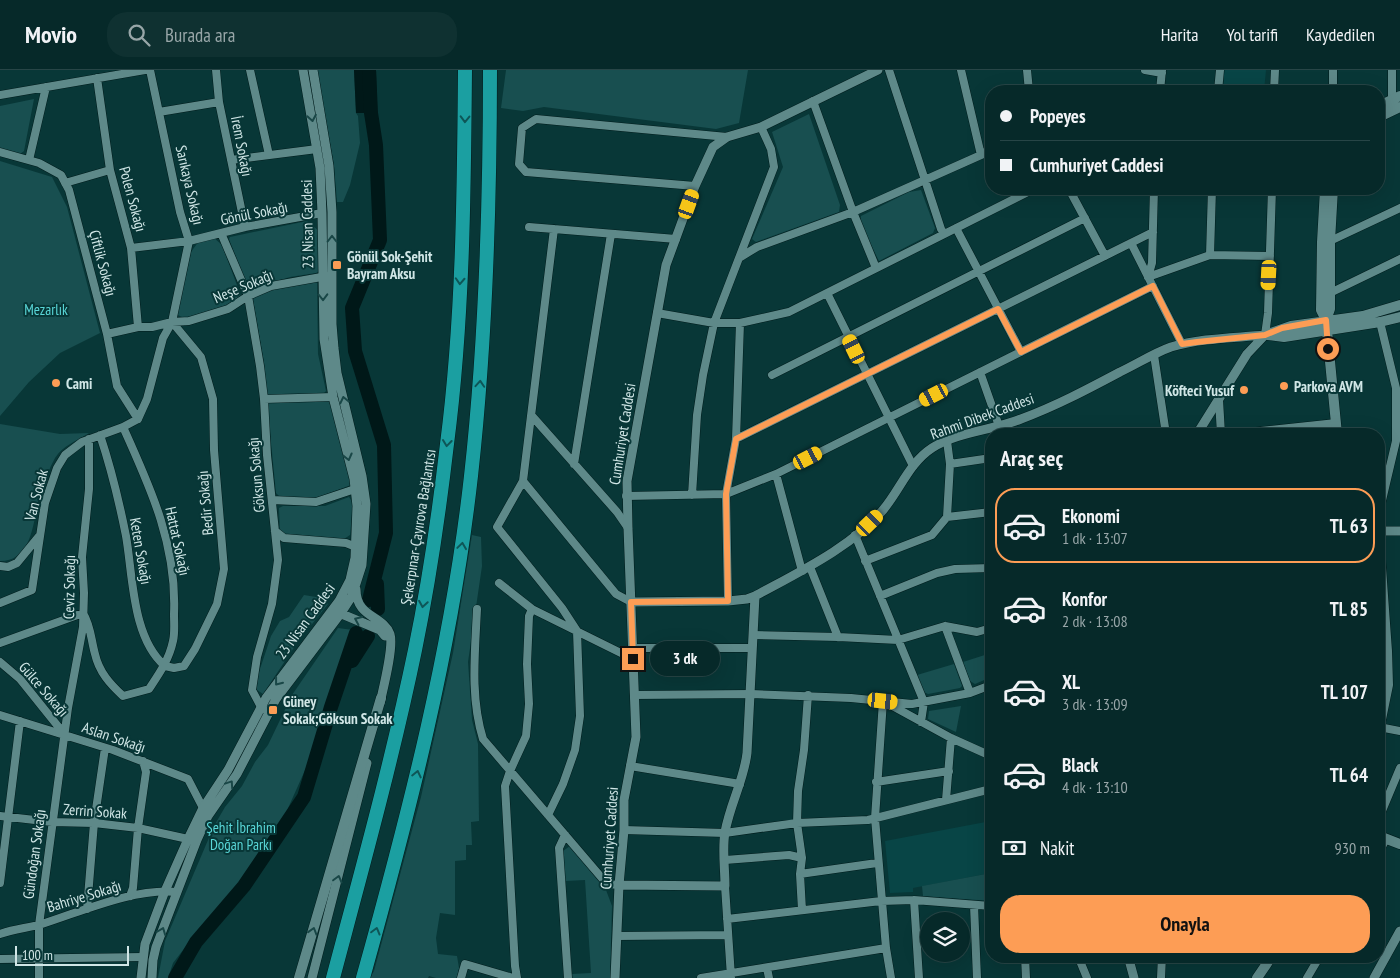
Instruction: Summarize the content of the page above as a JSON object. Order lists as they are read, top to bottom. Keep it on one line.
{"streets":{"highway":["Şekerpınar-Çayırova Bağlantısı"],"main road":["Rahmi Dibek Caddesi"],"street":["İrem Sokağı","Sarıkaya Sokağı","Polen Sokağı","Gönül Sokağı","23 Nisan Caddesi","Çiftlik Sokağı","Neşe Sokağı","Cumhuriyet Caddesi","Göksun Sokağı","Van Sokak","Bedir Sokağı","Hattat Sokağı","Keten Sokağı","Ceviz Sokağı","Gülce Sokağı","Aslan Sokağı","Zerrin Sokak","Gündoğan Sokağı","Bahriye Sokağı"]},"crossings":[["İrem Sokağı","Gönül Sokağı"],["Sarıkaya Sokağı","Gönül Sokağı"],["Sarıkaya Sokağı","Çiftlik Sokağı"],["Sarıkaya Sokağı","Neşe Sokağı"],["Sarıkaya Sokağı","Van Sokak"],["Sarıkaya Sokağı","Bedir Sokağı"],["Polen Sokağı","Gönül Sokağı"],["Polen Sokağı","Neşe Sokağı"],["Gönül Sokağı","23 Nisan Caddesi"],["Gönül Sokağı","Göksun Sokağı"],["23 Nisan Caddesi","Neşe Sokağı"],["23 Nisan Caddesi","Göksun Sokağı"],["23 Nisan Caddesi","Aslan Sokağı"],["23 Nisan Caddesi","Zerrin Sokak"],["23 Nisan Caddesi","Bahriye Sokağı"],["Çiftlik Sokağı","Neşe Sokağı"],["Çiftlik Sokağı","Van Sokak"],["Neşe Sokağı","Göksun Sokağı"],["Neşe Sokağı","Bedir Sokağı"],["Rahmi Dibek Caddesi","Cumhuriyet Caddesi"],["Van Sokak","Hattat Sokağı"],["Van Sokak","Keten Sokağı"],["Van Sokak","Ceviz Sokağı"],["Bedir Sokağı","Hattat Sokağı"],["Bedir Sokağı","Keten Sokağı"],["Hattat Sokağı","Keten Sokağı"],["Hattat Sokağı","Ceviz Sokağı"],["Ceviz Sokağı","Gülce Sokağı"],["Ceviz Sokağı","Aslan Sokağı"],["Ceviz Sokağı","Gündoğan Sokağı"],["Gülce Sokağı","Aslan Sokağı"],["Gülce Sokağı","Gündoğan Sokağı"],["Aslan Sokağı","Gündoğan Sokağı"],["Zerrin Sokak","Gündoğan Sokağı"],["Gündoğan Sokağı","Bahriye Sokağı"]],"parks":["Mezarlık","Şehit İbrahim Doğan Parkı"],"places":{"transit":["Gönül Sok-Şehit Bayram Aksu","Güney Sokak;Göksun Sokak"],"other":["Cami","Parkova AVM","Köfteci Yusuf"]},"scale_bar":"100 m","page":{"header":"Movio","search":"Burada ara","nav":["Harita","Yol tarifi","Kaydedilen"],"banner":["Popeyes","Cumhuriyet Caddesi"],"heading":"Araç seç","list":[{"name":"Ekonomi","note":"1 dk · 13:07","value":"TL 63"},{"name":"Konfor","note":"2 dk · 13:08","value":"TL 85"},{"name":"XL","note":"3 dk · 13:09","value":"TL 107"},{"name":"Black","note":"4 dk · 13:10","value":"TL 64"}],"bubble":"3 dk","pay":["Nakit","930 m"],"buttons":"Onayla","scale":"100 m"}}
